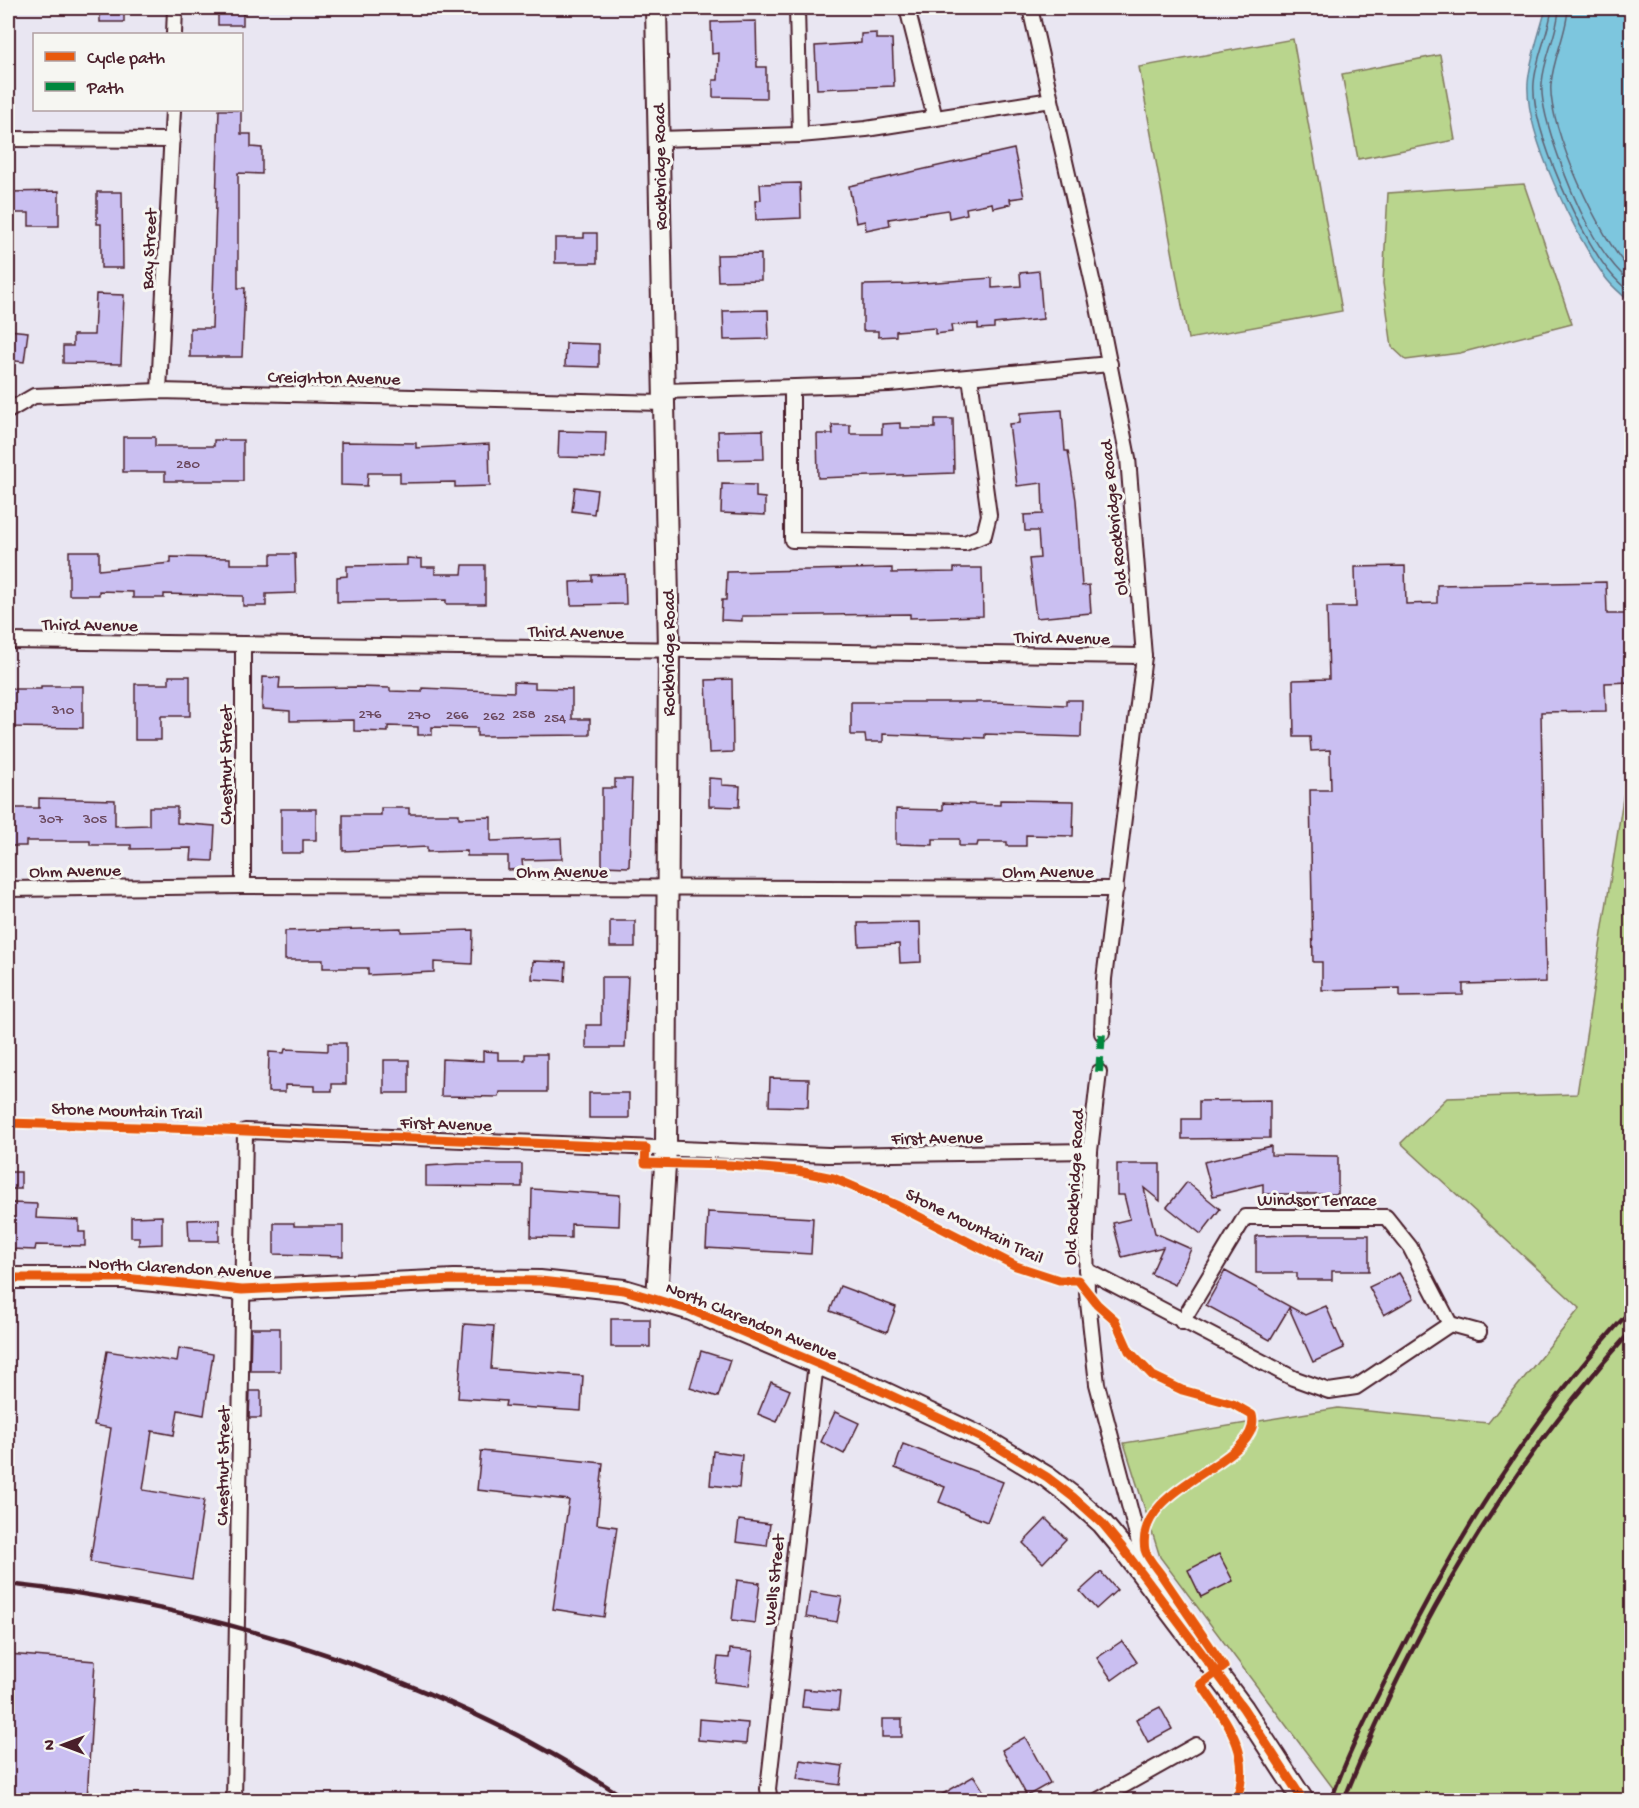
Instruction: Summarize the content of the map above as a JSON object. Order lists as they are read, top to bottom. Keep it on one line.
{"streets":{"street":["Rockbridge Road","Bay Street","Creighton Avenue","Old Rockbridge Road","Third Avenue","Chestnut Street","Ohm Avenue","First Avenue","Windsor Terrace","North Clarendon Avenue","Wells Street"],"cycle path":["Stone Mountain Trail"]},"crossings":[["Rockbridge Road","Creighton Avenue"],["Rockbridge Road","Third Avenue"],["Rockbridge Road","Ohm Avenue"],["Rockbridge Road","First Avenue"],["Rockbridge Road","North Clarendon Avenue"],["Bay Street","Creighton Avenue"],["Creighton Avenue","Old Rockbridge Road"],["Old Rockbridge Road","Third Avenue"],["Old Rockbridge Road","Ohm Avenue"],["Old Rockbridge Road","First Avenue"],["Old Rockbridge Road","North Clarendon Avenue"],["Third Avenue","Chestnut Street"],["Chestnut Street","Ohm Avenue"],["Chestnut Street","First Avenue"],["Chestnut Street","North Clarendon Avenue"],["North Clarendon Avenue","Wells Street"]],"house_numbers":["280","310","276","258","270","266","262","254","307","305"],"legend":["Cycle path","Path"],"north":"left"}
